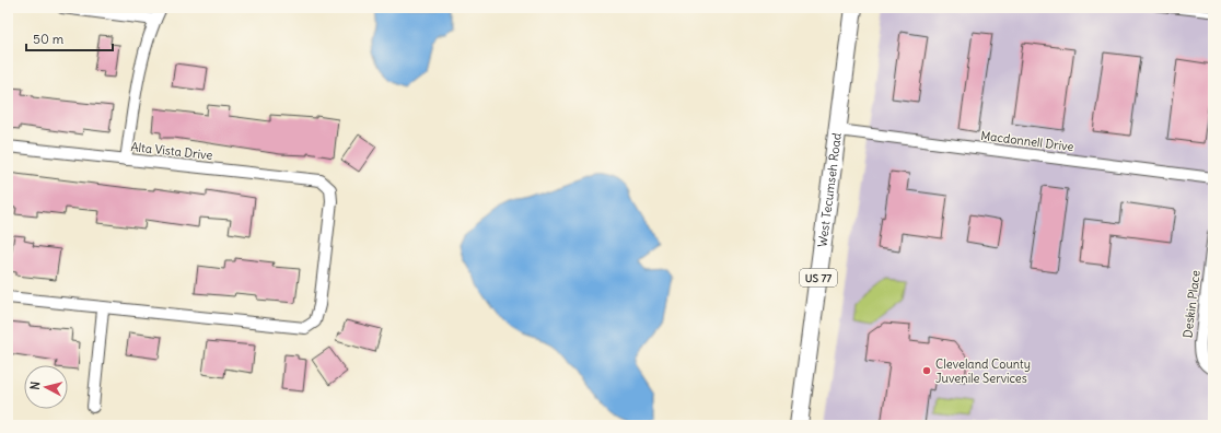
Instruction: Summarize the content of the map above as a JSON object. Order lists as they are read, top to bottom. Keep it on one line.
{"streets":{"main road":["West Tecumseh Road","US 77"],"street":["Macdonnell Drive","Alta Vista Drive","Deskin Place"]},"crossings":[["Macdonnell Drive","West Tecumseh Road"]],"places":["Cleveland County Juvenile Services"],"scale_bar":"50 m","north":"left"}
